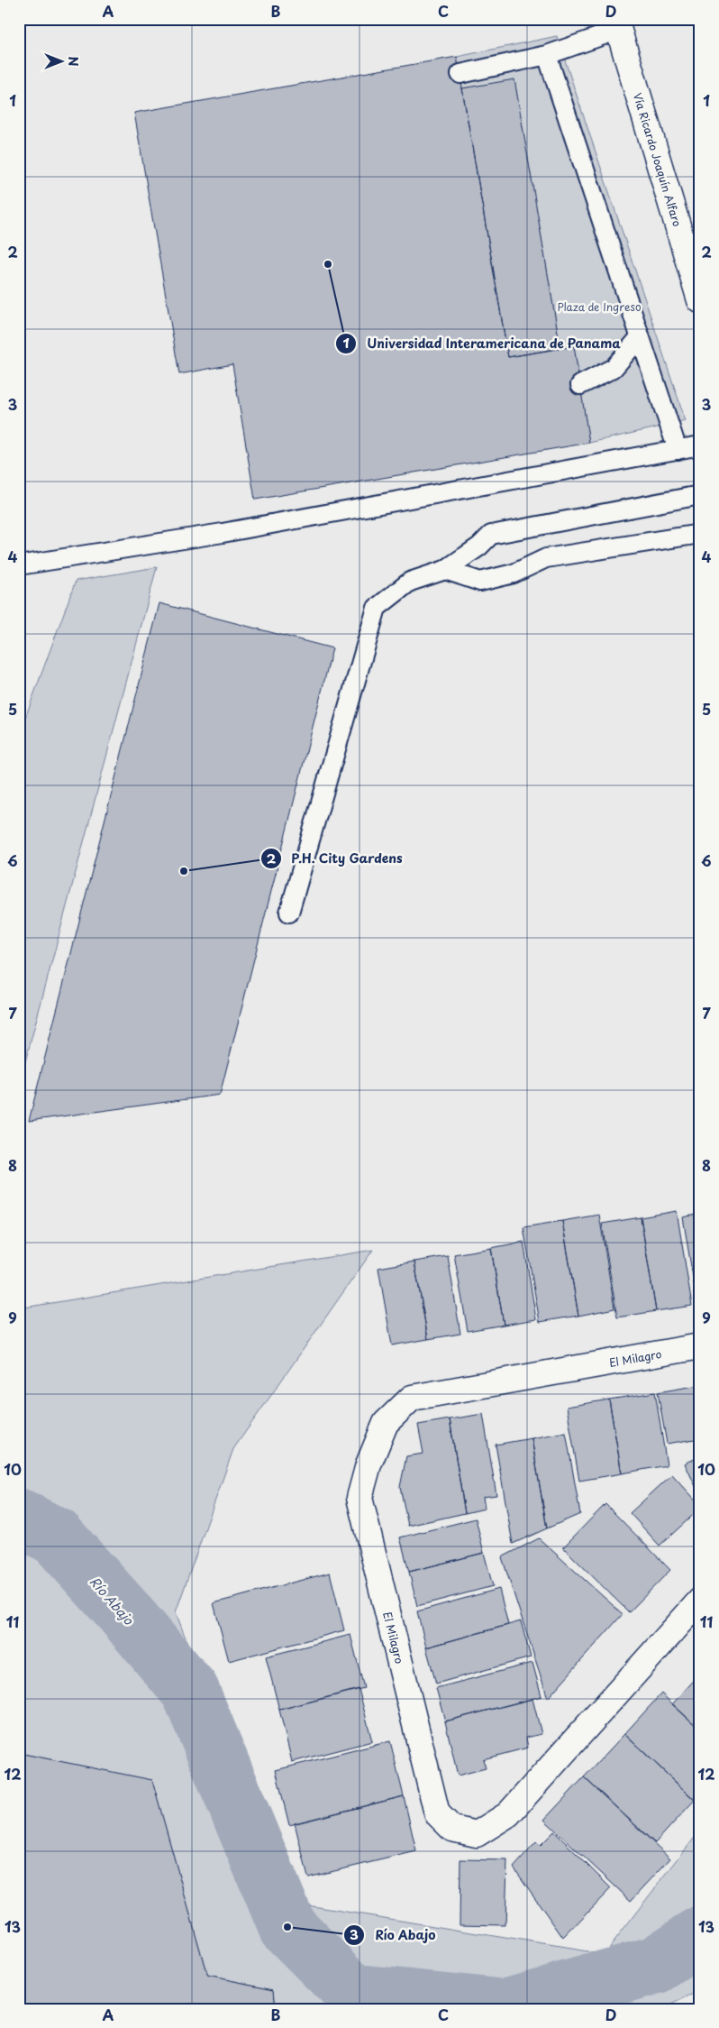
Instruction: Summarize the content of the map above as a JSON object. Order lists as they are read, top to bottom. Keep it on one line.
{"streets":{"street":["Vía Ricardo Joaquín Alfaro","El Milagro"]},"water":["Río Abajo"],"parks":["Plaza de Ingreso"],"places":["Universidad Interamericana de Panama","P.H. City Gardens","Río Abajo"],"north":"right","grid":{"columns":["A","B","C","D"],"rows":["1","2","3","4","5","6","7","8","9","10","11","12","13"]}}
